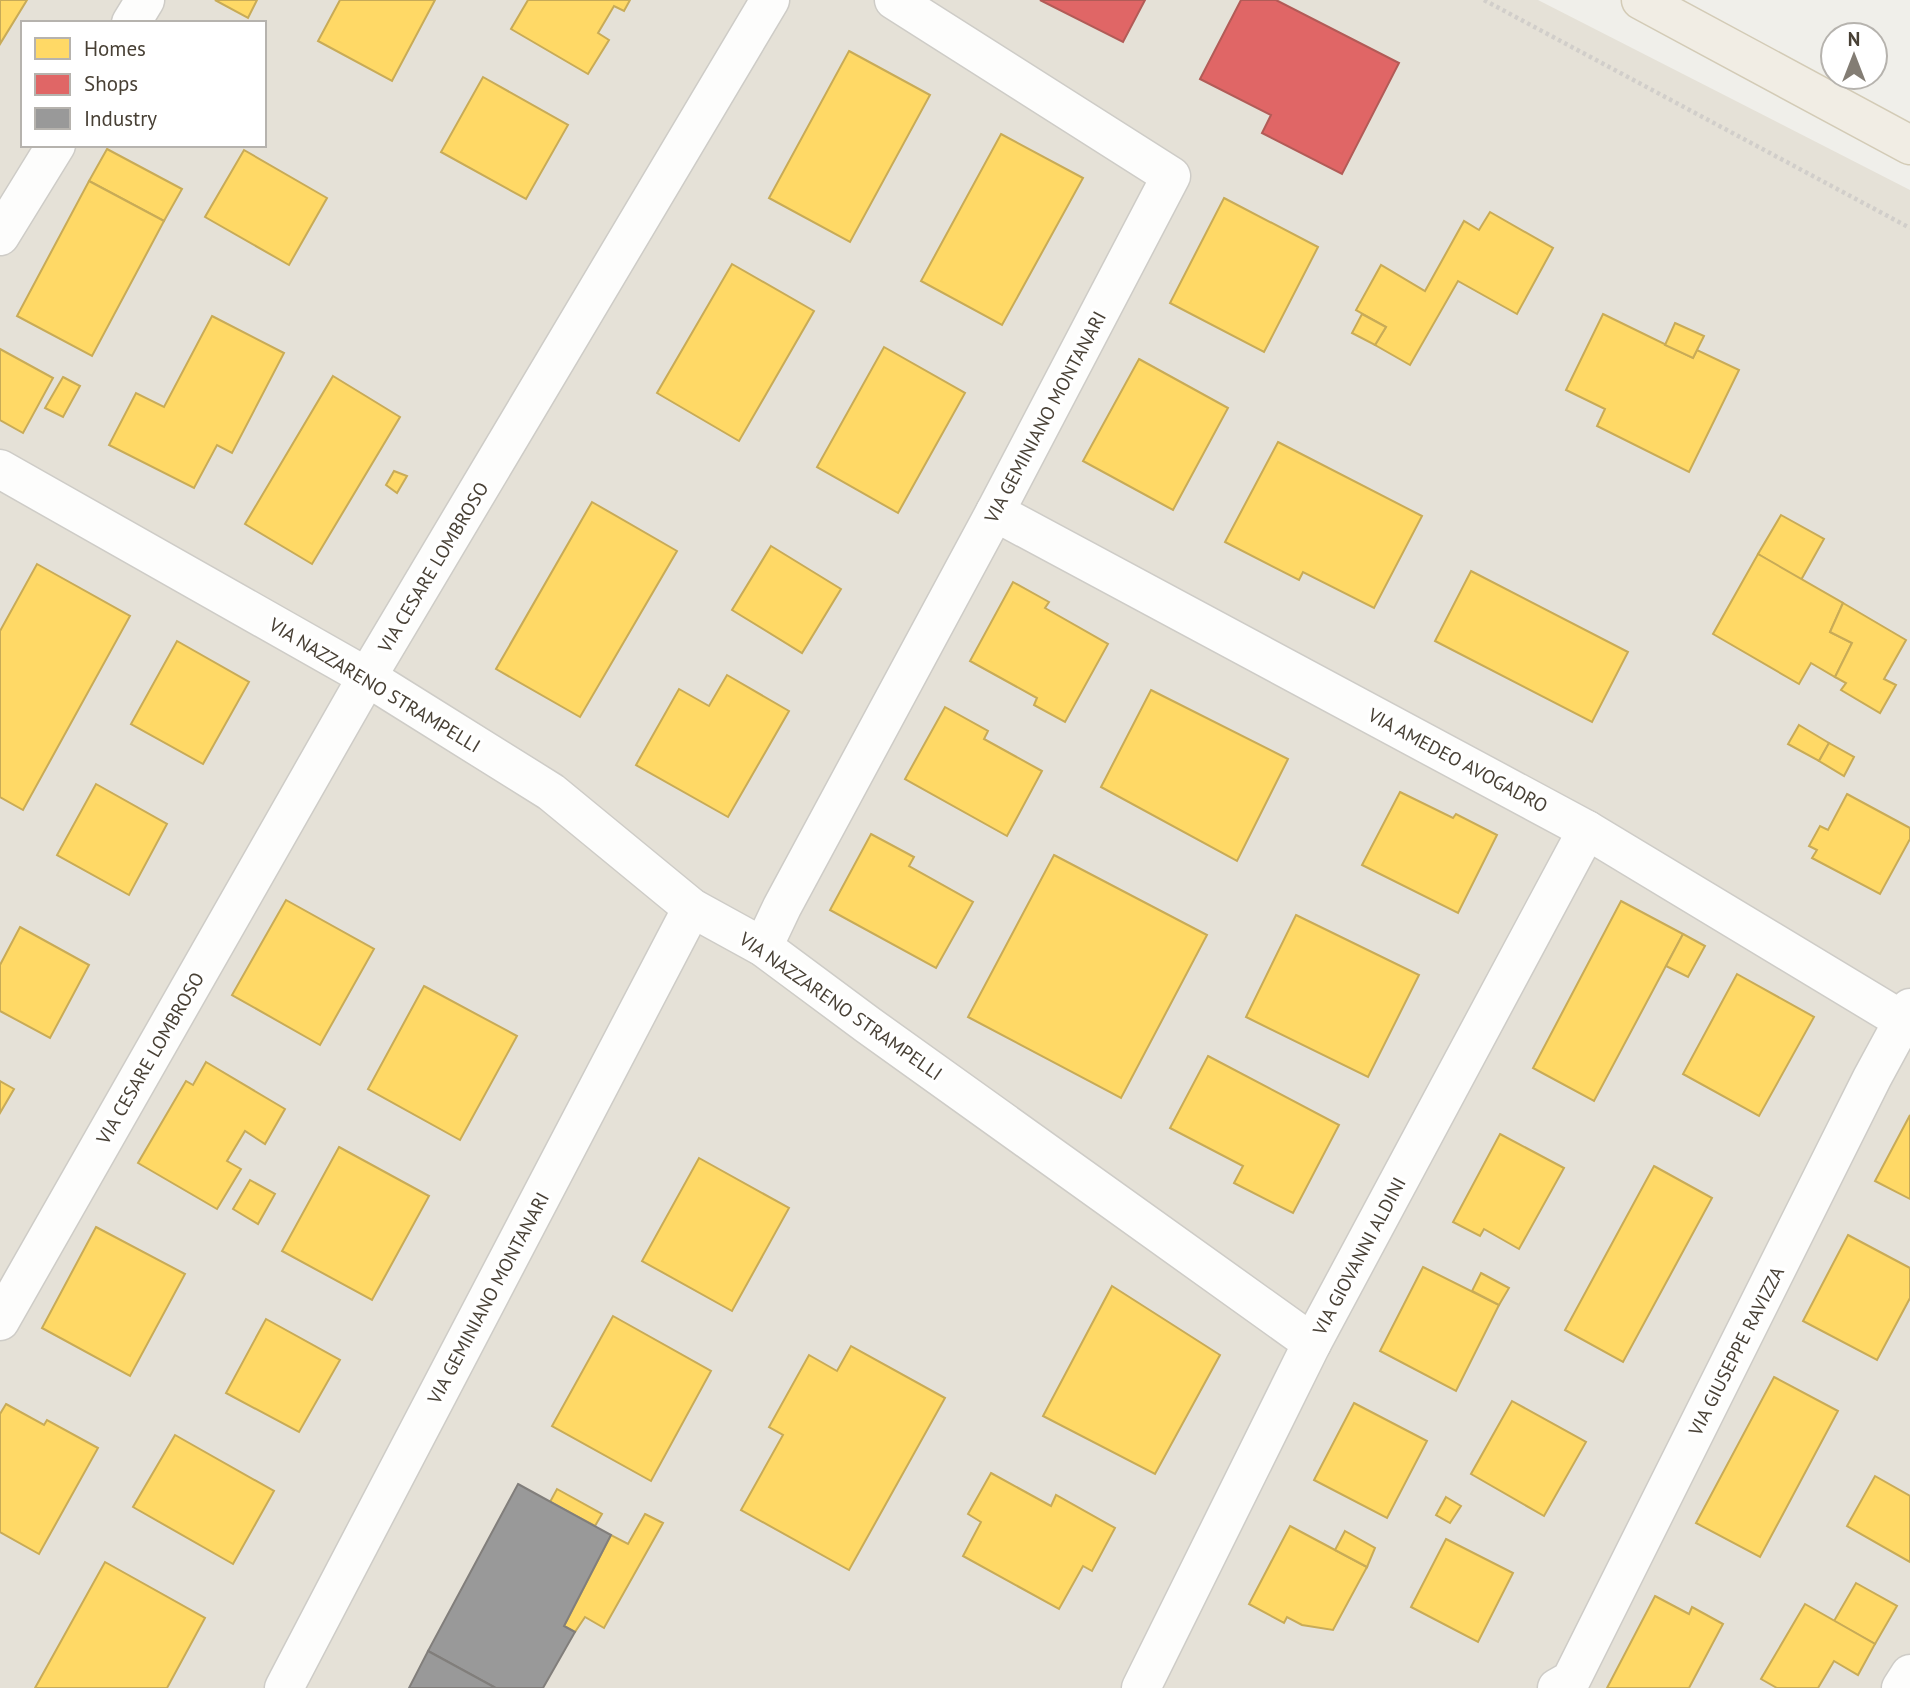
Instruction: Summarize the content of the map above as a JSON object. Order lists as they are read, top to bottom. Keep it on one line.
{"streets":{"street":["VIA GEMINIANO MONTANARI","VIA CESARE LOMBROSO","VIA NAZZARENO STRAMPELLI","VIA AMEDEO AVOGADRO","VIA GIOVANNI ALDINI","VIA GIUSEPPE RAVIZZA"]},"crossings":[["VIA GEMINIANO MONTANARI","VIA NAZZARENO STRAMPELLI"],["VIA GEMINIANO MONTANARI","VIA AMEDEO AVOGADRO"],["VIA CESARE LOMBROSO","VIA NAZZARENO STRAMPELLI"],["VIA NAZZARENO STRAMPELLI","VIA GIOVANNI ALDINI"],["VIA AMEDEO AVOGADRO","VIA GIOVANNI ALDINI"],["VIA AMEDEO AVOGADRO","VIA GIUSEPPE RAVIZZA"]],"legend":["Homes","Shops","Industry"],"north":"top"}
